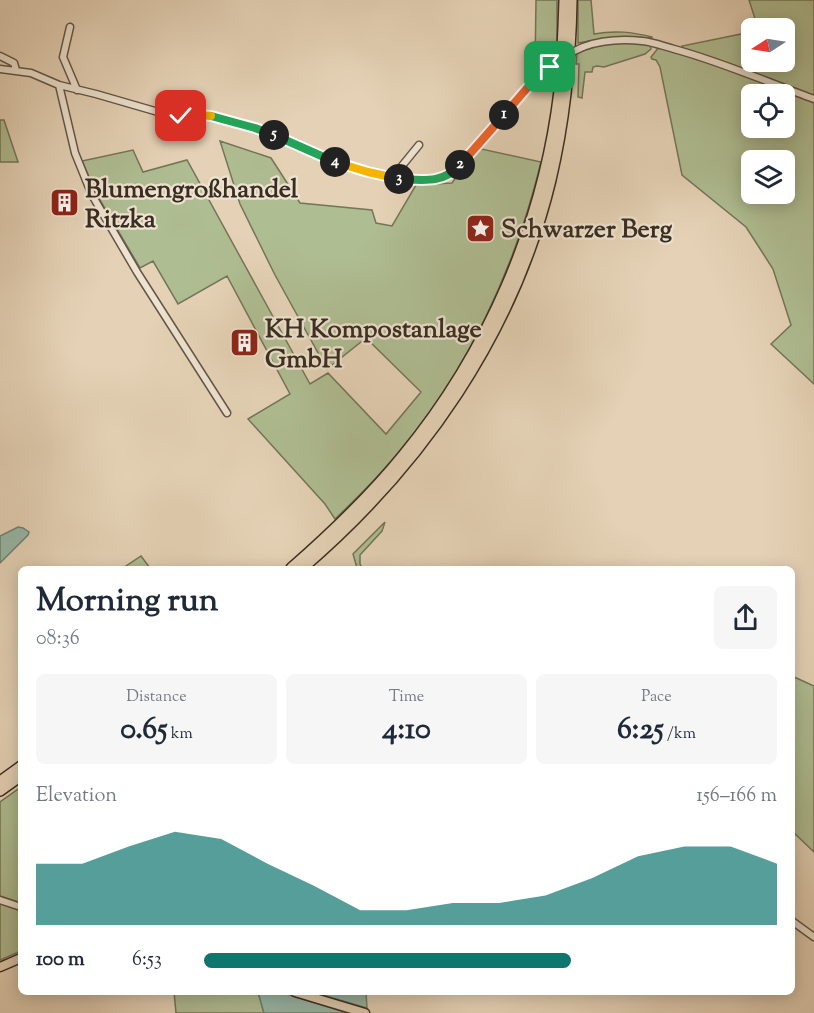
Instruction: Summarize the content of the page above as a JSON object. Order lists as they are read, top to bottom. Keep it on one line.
{"places":{"building":["Blumengroßhandel Ritzka","KH Kompostanlage GmbH"],"place":["Schwarzer Berg"]},"north":"left","page":{"pins":["1","5","4","2","3"],"heading":["Morning run","08:36"],"stats":[["Distance","0.65 km"],["Time","4:10"],["Pace","6:25 /km"]],"chart":["Elevation","156–166 m"],"list":[{"name":"100 m","note":"6:53"}]}}
